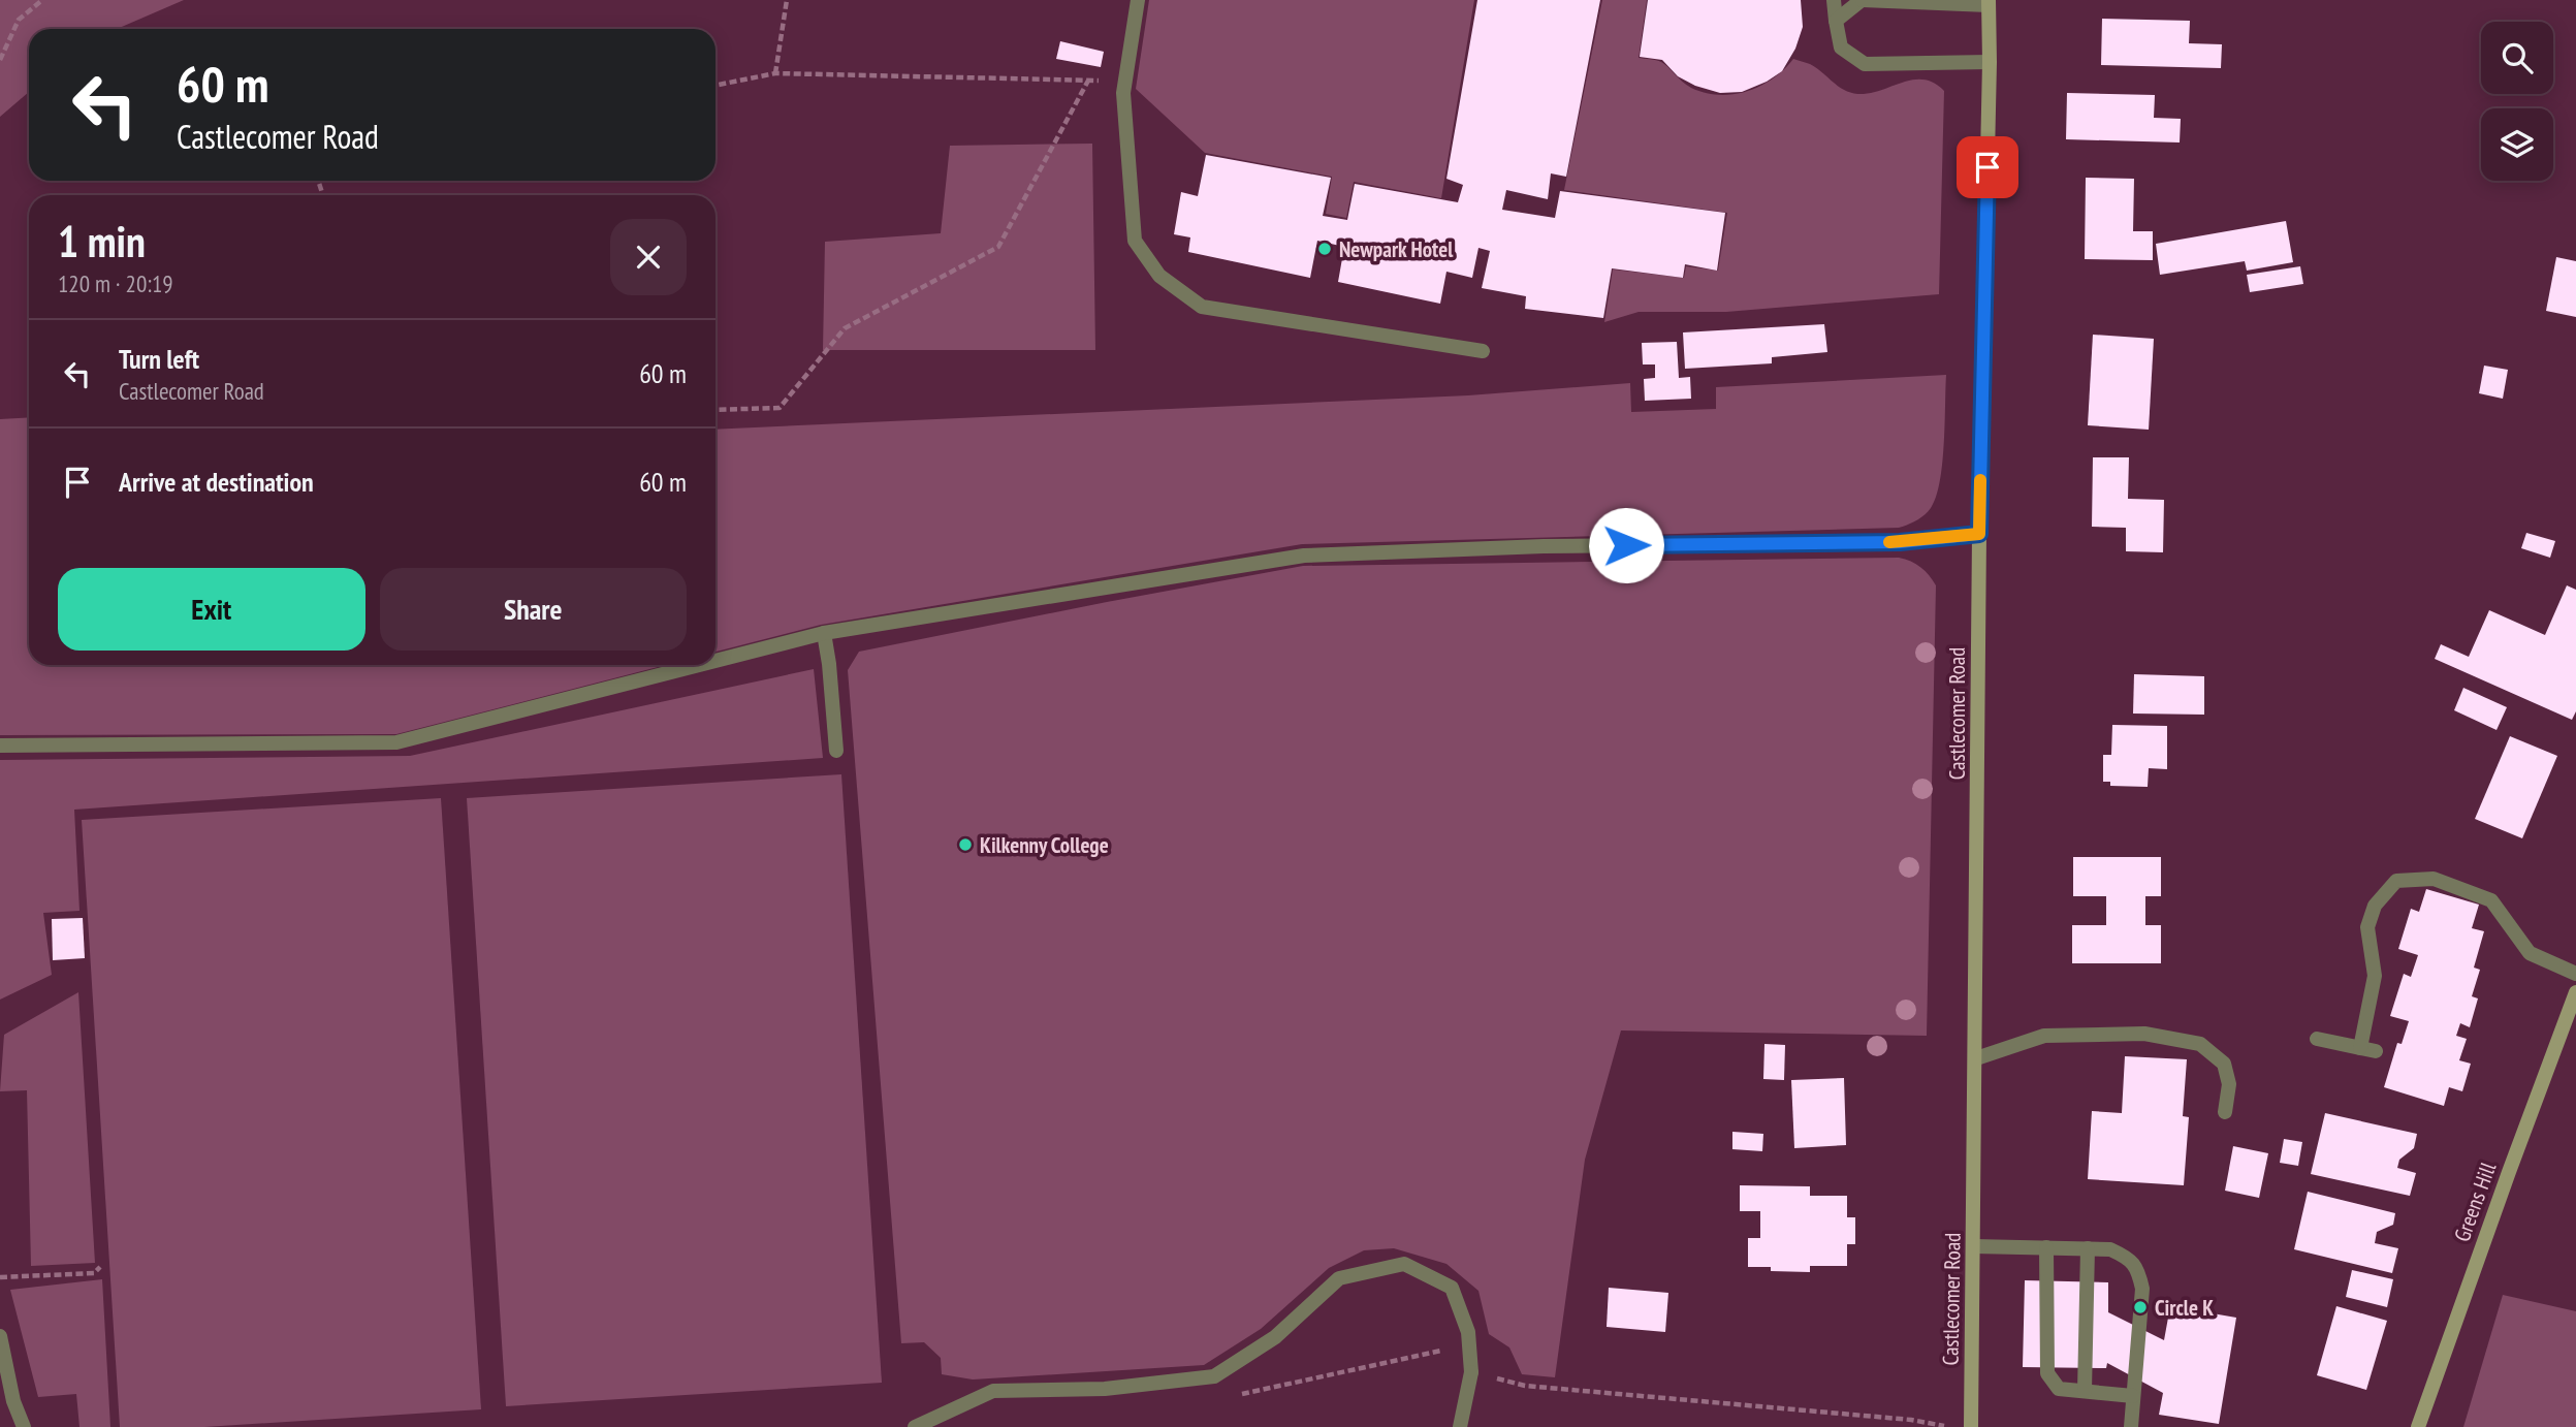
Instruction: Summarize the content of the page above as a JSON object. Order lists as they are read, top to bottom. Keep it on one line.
{"streets":{"main road":["Castlecomer Road","Greens Hill"]},"places":["Newpark Hotel","Kilkenny College","Circle K"],"page":{"turn":["60 m","Castlecomer Road"],"heading":["1 min","120 m · 20:19"],"list":[{"name":"Turn left","note":"Castlecomer Road","value":"60 m"},{"name":"Arrive at destination","value":"60 m"}],"buttons":["Exit","Share"]}}
